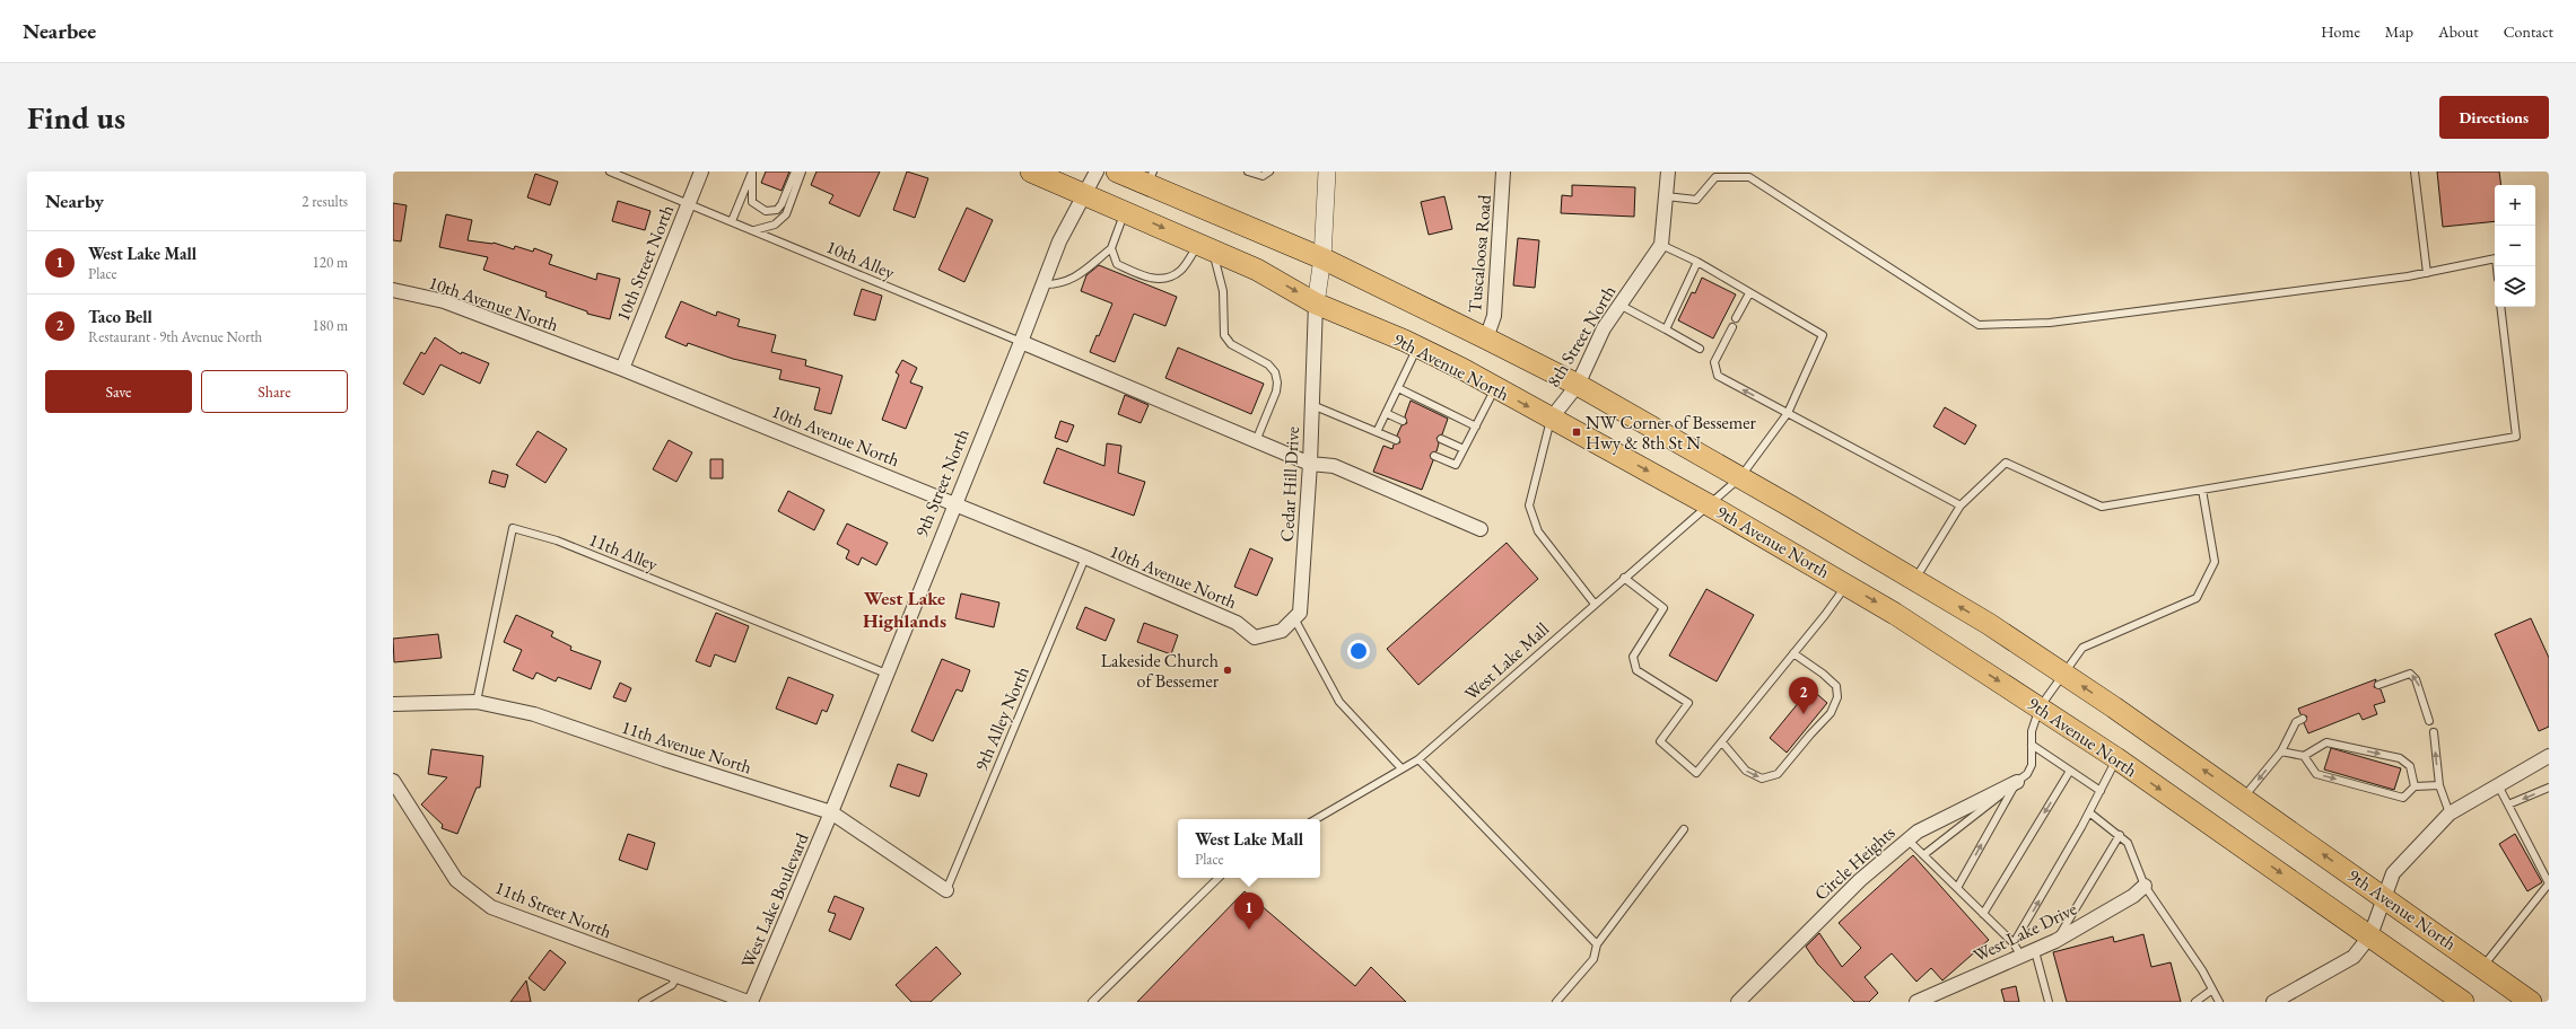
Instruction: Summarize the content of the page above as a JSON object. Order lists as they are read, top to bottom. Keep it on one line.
{"streets":{"main road":["9th Avenue North"],"street":["Tuscaloosa Road","10th Street North","10th Avenue North","8th Street North","9th Street North","Cedar Hill Drive","11th Avenue North","Circle Heights","West Lake Boulevard","11th Street North","West Lake Drive"],"lane":["10th Alley","11th Alley","West Lake Mall","9th Alley North"]},"crossings":[["Tuscaloosa Road","9th Avenue North"],["10th Alley","10th Street North"],["10th Alley","9th Street North"],["10th Street North","10th Avenue North"],["10th Avenue North","9th Street North"],["10th Avenue North","Cedar Hill Drive"],["10th Avenue North","9th Alley North"],["8th Street North","9th Avenue North"],["9th Avenue North","9th Street North"],["9th Avenue North","Cedar Hill Drive"],["9th Avenue North","West Lake Mall"],["9th Street North","11th Alley"],["9th Street North","11th Avenue North"],["9th Street North","West Lake Boulevard"],["11th Alley","11th Avenue North"],["9th Alley North","11th Avenue North"],["11th Avenue North","West Lake Boulevard"],["West Lake Boulevard","11th Street North"]],"districts":["West Lake Highlands"],"places":{"transit":["NW Corner of Bessemer Hwy & 8th St N"],"other":["Lakeside Church of Bessemer"]},"page":{"header":"Nearbee","nav":["Home","Map","About","Contact"],"buttons":["Directions",["Save","Share"]],"title":"Find us","heading":["Nearby","2 results"],"map_buttons":["+","−"],"list":[{"mark":"1","name":"West Lake Mall","note":"Place","value":"120 m"},{"mark":"2","name":"Taco Bell","note":"Restaurant · 9th Avenue North","value":"180 m"}],"pins":["2","1"],"popup":["West Lake Mall","Place"]}}
